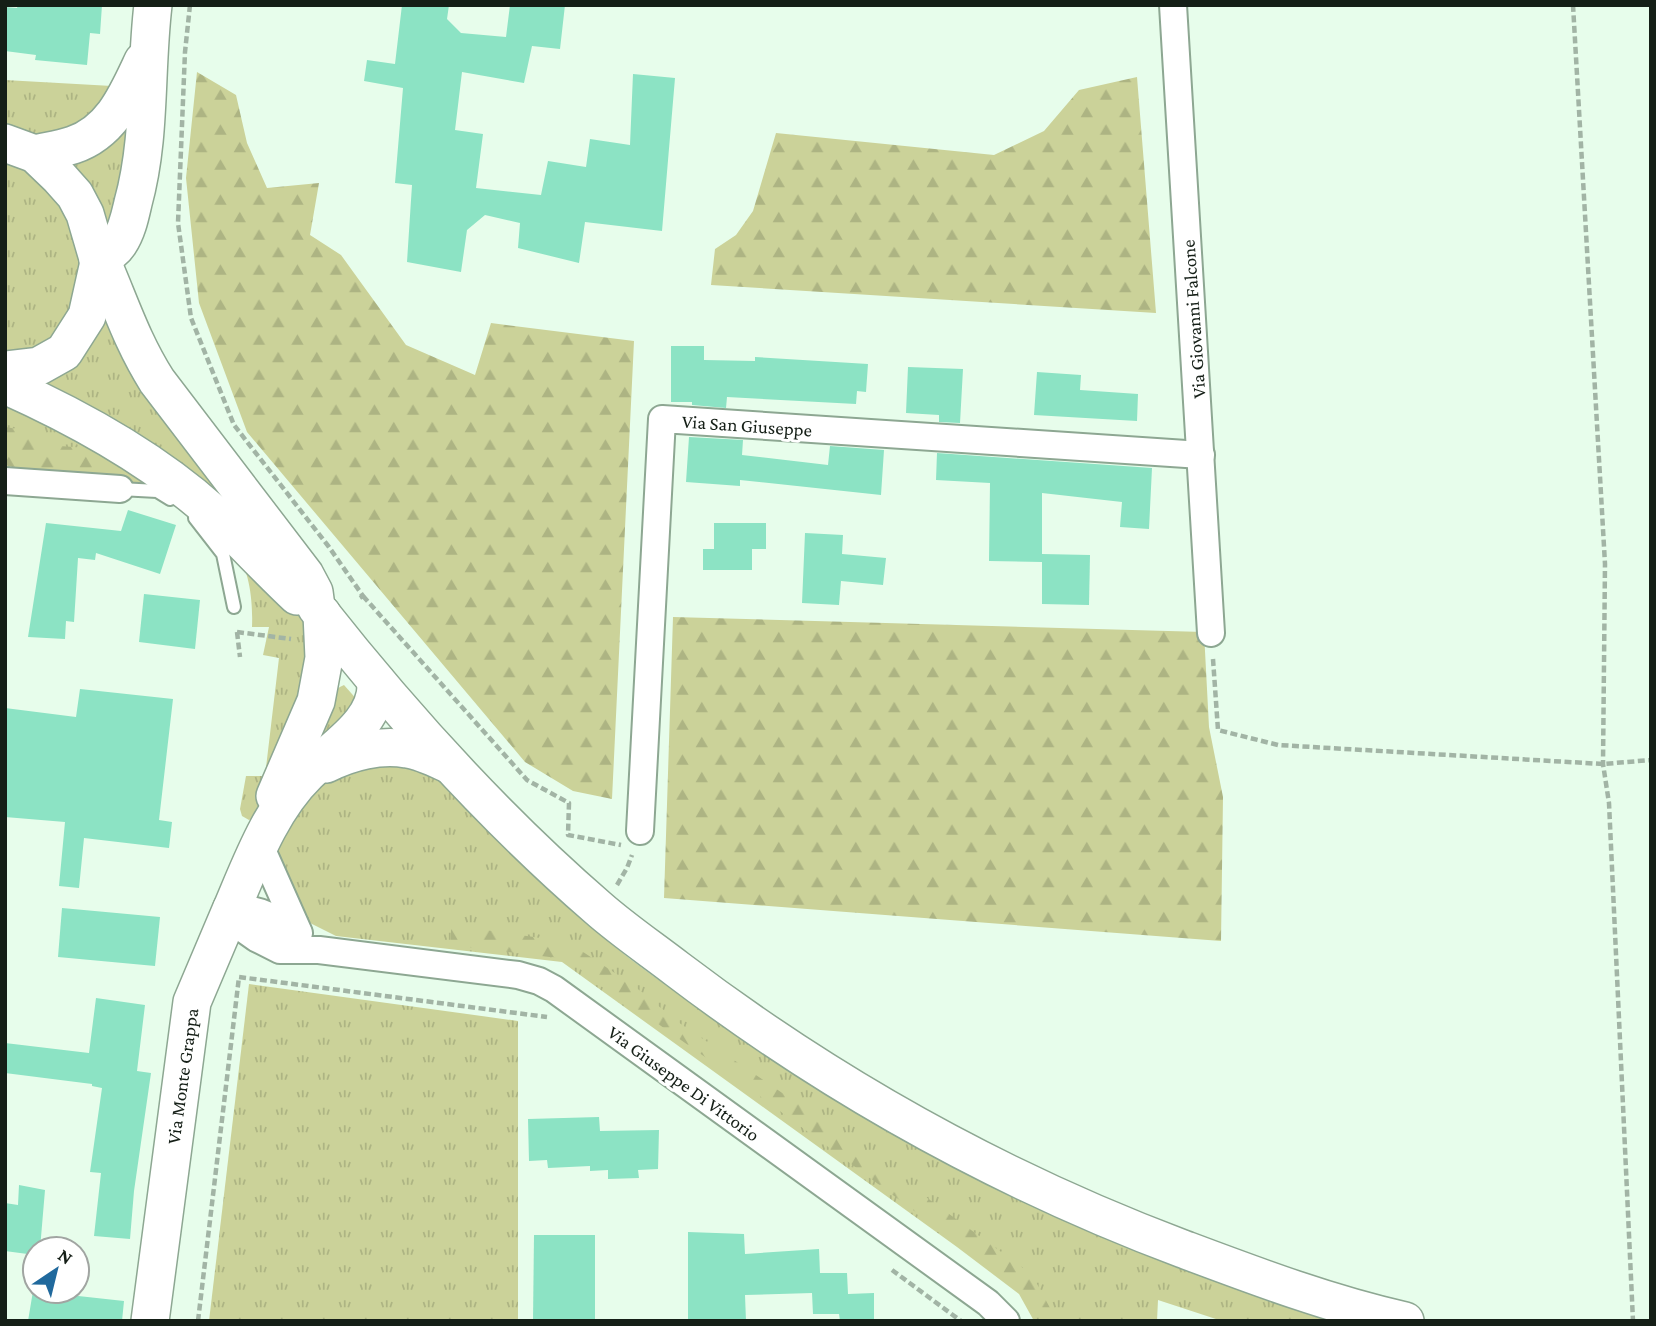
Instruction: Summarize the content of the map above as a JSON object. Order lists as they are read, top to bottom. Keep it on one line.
{"streets":{"main road":["Via Monte Grappa"],"street":["Via Giovanni Falcone","Via San Giuseppe","Via Giuseppe Di Vittorio"]},"crossings":[["Via Giovanni Falcone","Via San Giuseppe"],["Via Monte Grappa","Via Giuseppe Di Vittorio"]],"north":"top right"}
